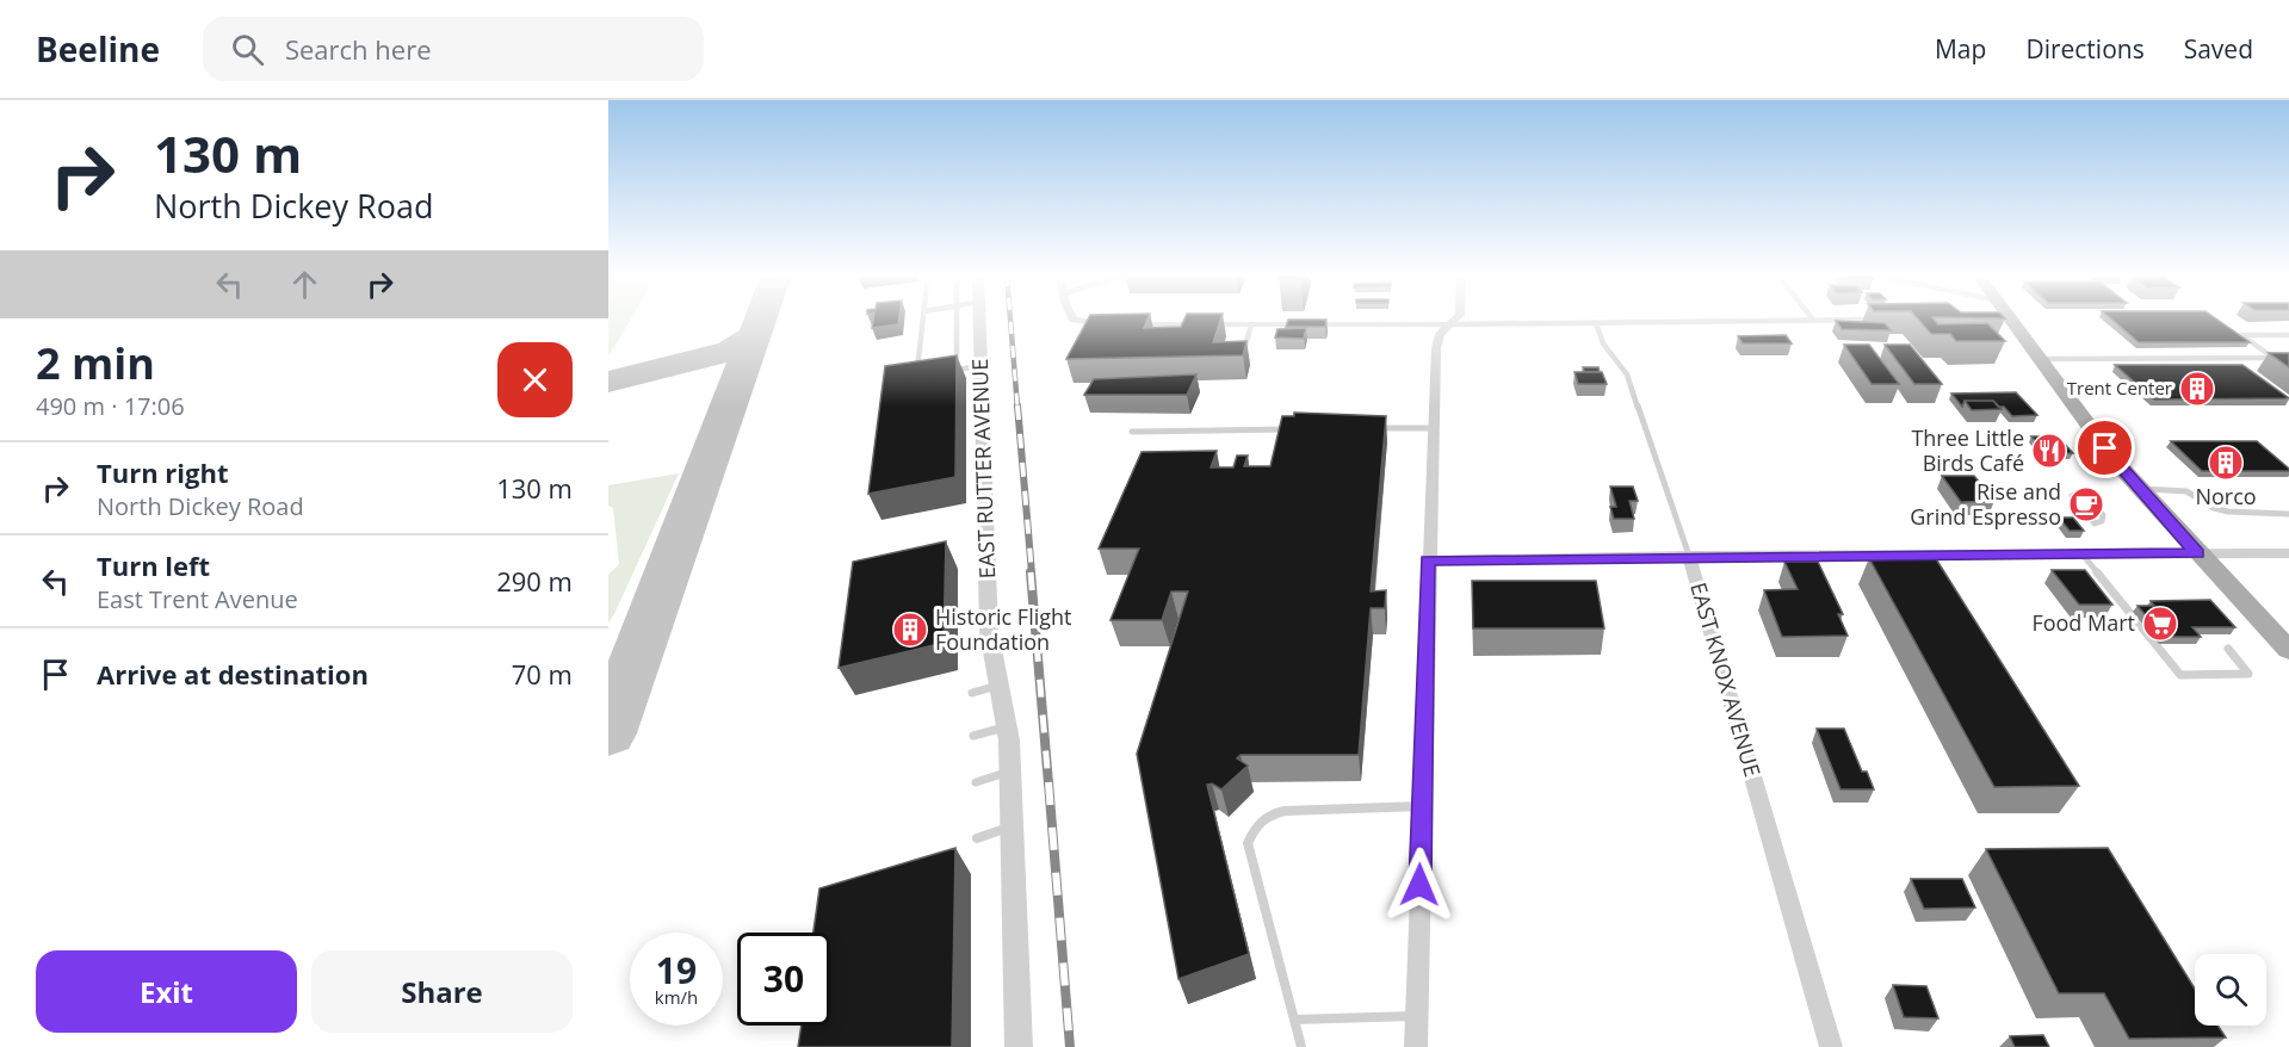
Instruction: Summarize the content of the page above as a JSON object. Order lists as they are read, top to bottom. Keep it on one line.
{"streets":{"street":["EAST RUTTER AVENUE","EAST KNOX AVENUE"]},"places":{"building":["Trent Center","Norco","Historic Flight Foundation"],"restaurant":["Three Little Birds Café"],"cafe":["Rise and Grind Espresso"],"supermarket":["Food Mart"]},"page":{"header":"Beeline","search":"Search here","nav":["Map","Directions","Saved"],"turn":["130 m","North Dickey Road"],"heading":["2 min","490 m · 17:06"],"list":[{"name":"Turn right","note":"North Dickey Road","value":"130 m"},{"name":"Turn left","note":"East Trent Avenue","value":"290 m"},{"name":"Arrive at destination","value":"70 m"}],"speed":"19 km/h","limit":"30","buttons":["Exit","Share"]}}
